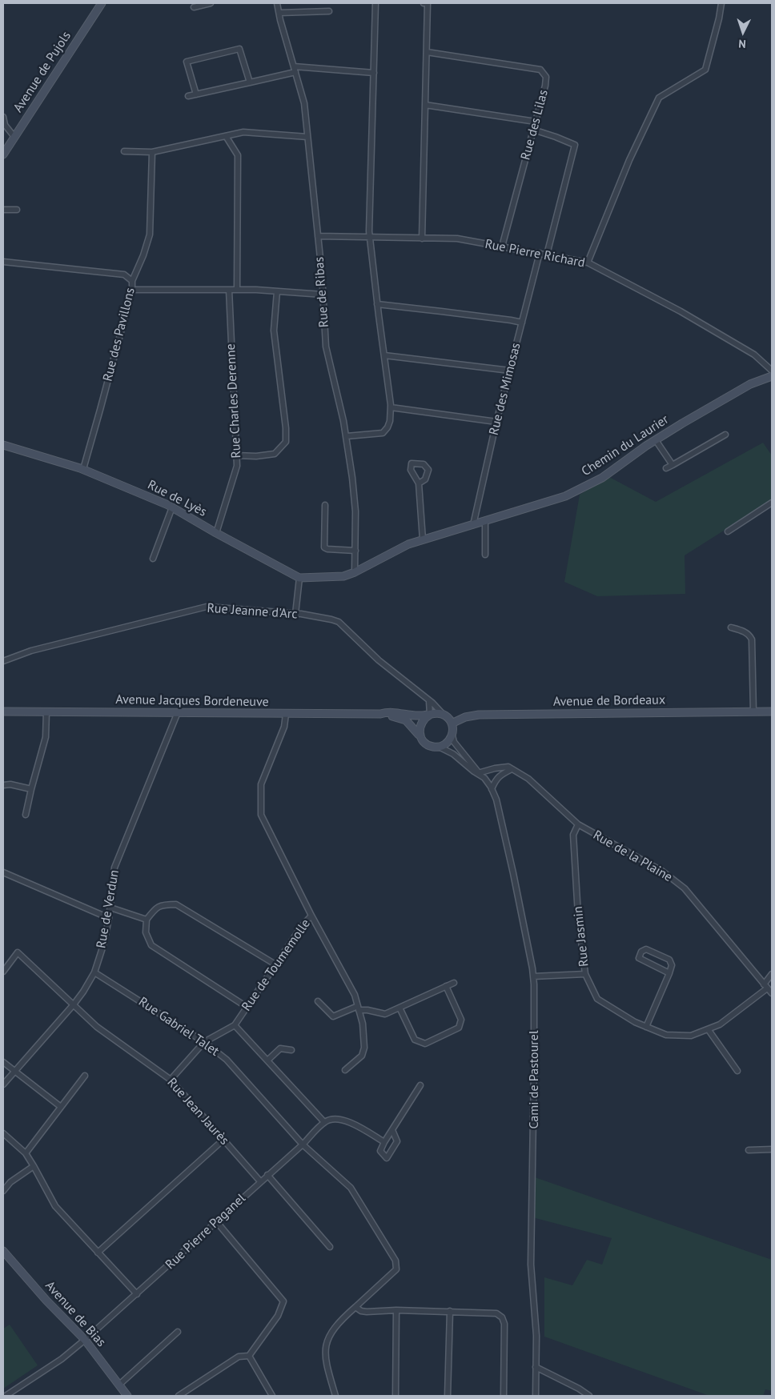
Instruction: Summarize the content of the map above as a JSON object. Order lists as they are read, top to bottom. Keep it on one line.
{"streets":{"main road":["Avenue de Pujols","Chemin du Laurier","Rue de Lyès","Avenue Jacques Bordeneuve","Avenue de Bordeaux","Avenue de Bias"],"street":["Rue des Lilas","Rue Pierre Richard","Rue de Ribas","Rue des Pavillons","Rue des Mimosas","Rue Charles Derenne","Rue Jeanne d'Arc","Rue de la Plaine","Rue de Verdun","Rue Jasmin","Rue de Toumemolle","Rue Gabriel Talet","Cami de Pastourel","Rue Jean Jaurès","Rue Pierre Paganel"]},"crossings":[["Rue des Lilas","Rue Pierre Richard"],["Rue Pierre Richard","Rue de Ribas"],["Rue Pierre Richard","Rue des Mimosas"],["Rue de Ribas","Chemin du Laurier"],["Rue des Pavillons","Rue de Lyès"],["Rue des Mimosas","Chemin du Laurier"],["Rue Charles Derenne","Rue de Lyès"],["Chemin du Laurier","Rue de Lyès"],["Rue Jeanne d'Arc","Avenue Jacques Bordeneuve"],["Rue Jeanne d'Arc","Avenue de Bordeaux"],["Rue Jeanne d'Arc","Cami de Pastourel"],["Avenue Jacques Bordeneuve","Avenue de Bordeaux"],["Avenue Jacques Bordeneuve","Rue de Verdun"],["Avenue Jacques Bordeneuve","Rue de Toumemolle"],["Avenue Jacques Bordeneuve","Cami de Pastourel"],["Avenue de Bordeaux","Cami de Pastourel"],["Rue de la Plaine","Rue Jasmin"],["Rue de Verdun","Rue Gabriel Talet"],["Rue de Verdun","Rue Jean Jaurès"],["Rue de Toumemolle","Rue Gabriel Talet"],["Rue de Toumemolle","Rue Jean Jaurès"],["Rue Gabriel Talet","Rue Pierre Paganel"],["Rue Jean Jaurès","Rue Pierre Paganel"],["Rue Pierre Paganel","Avenue de Bias"]],"north":"bottom"}
